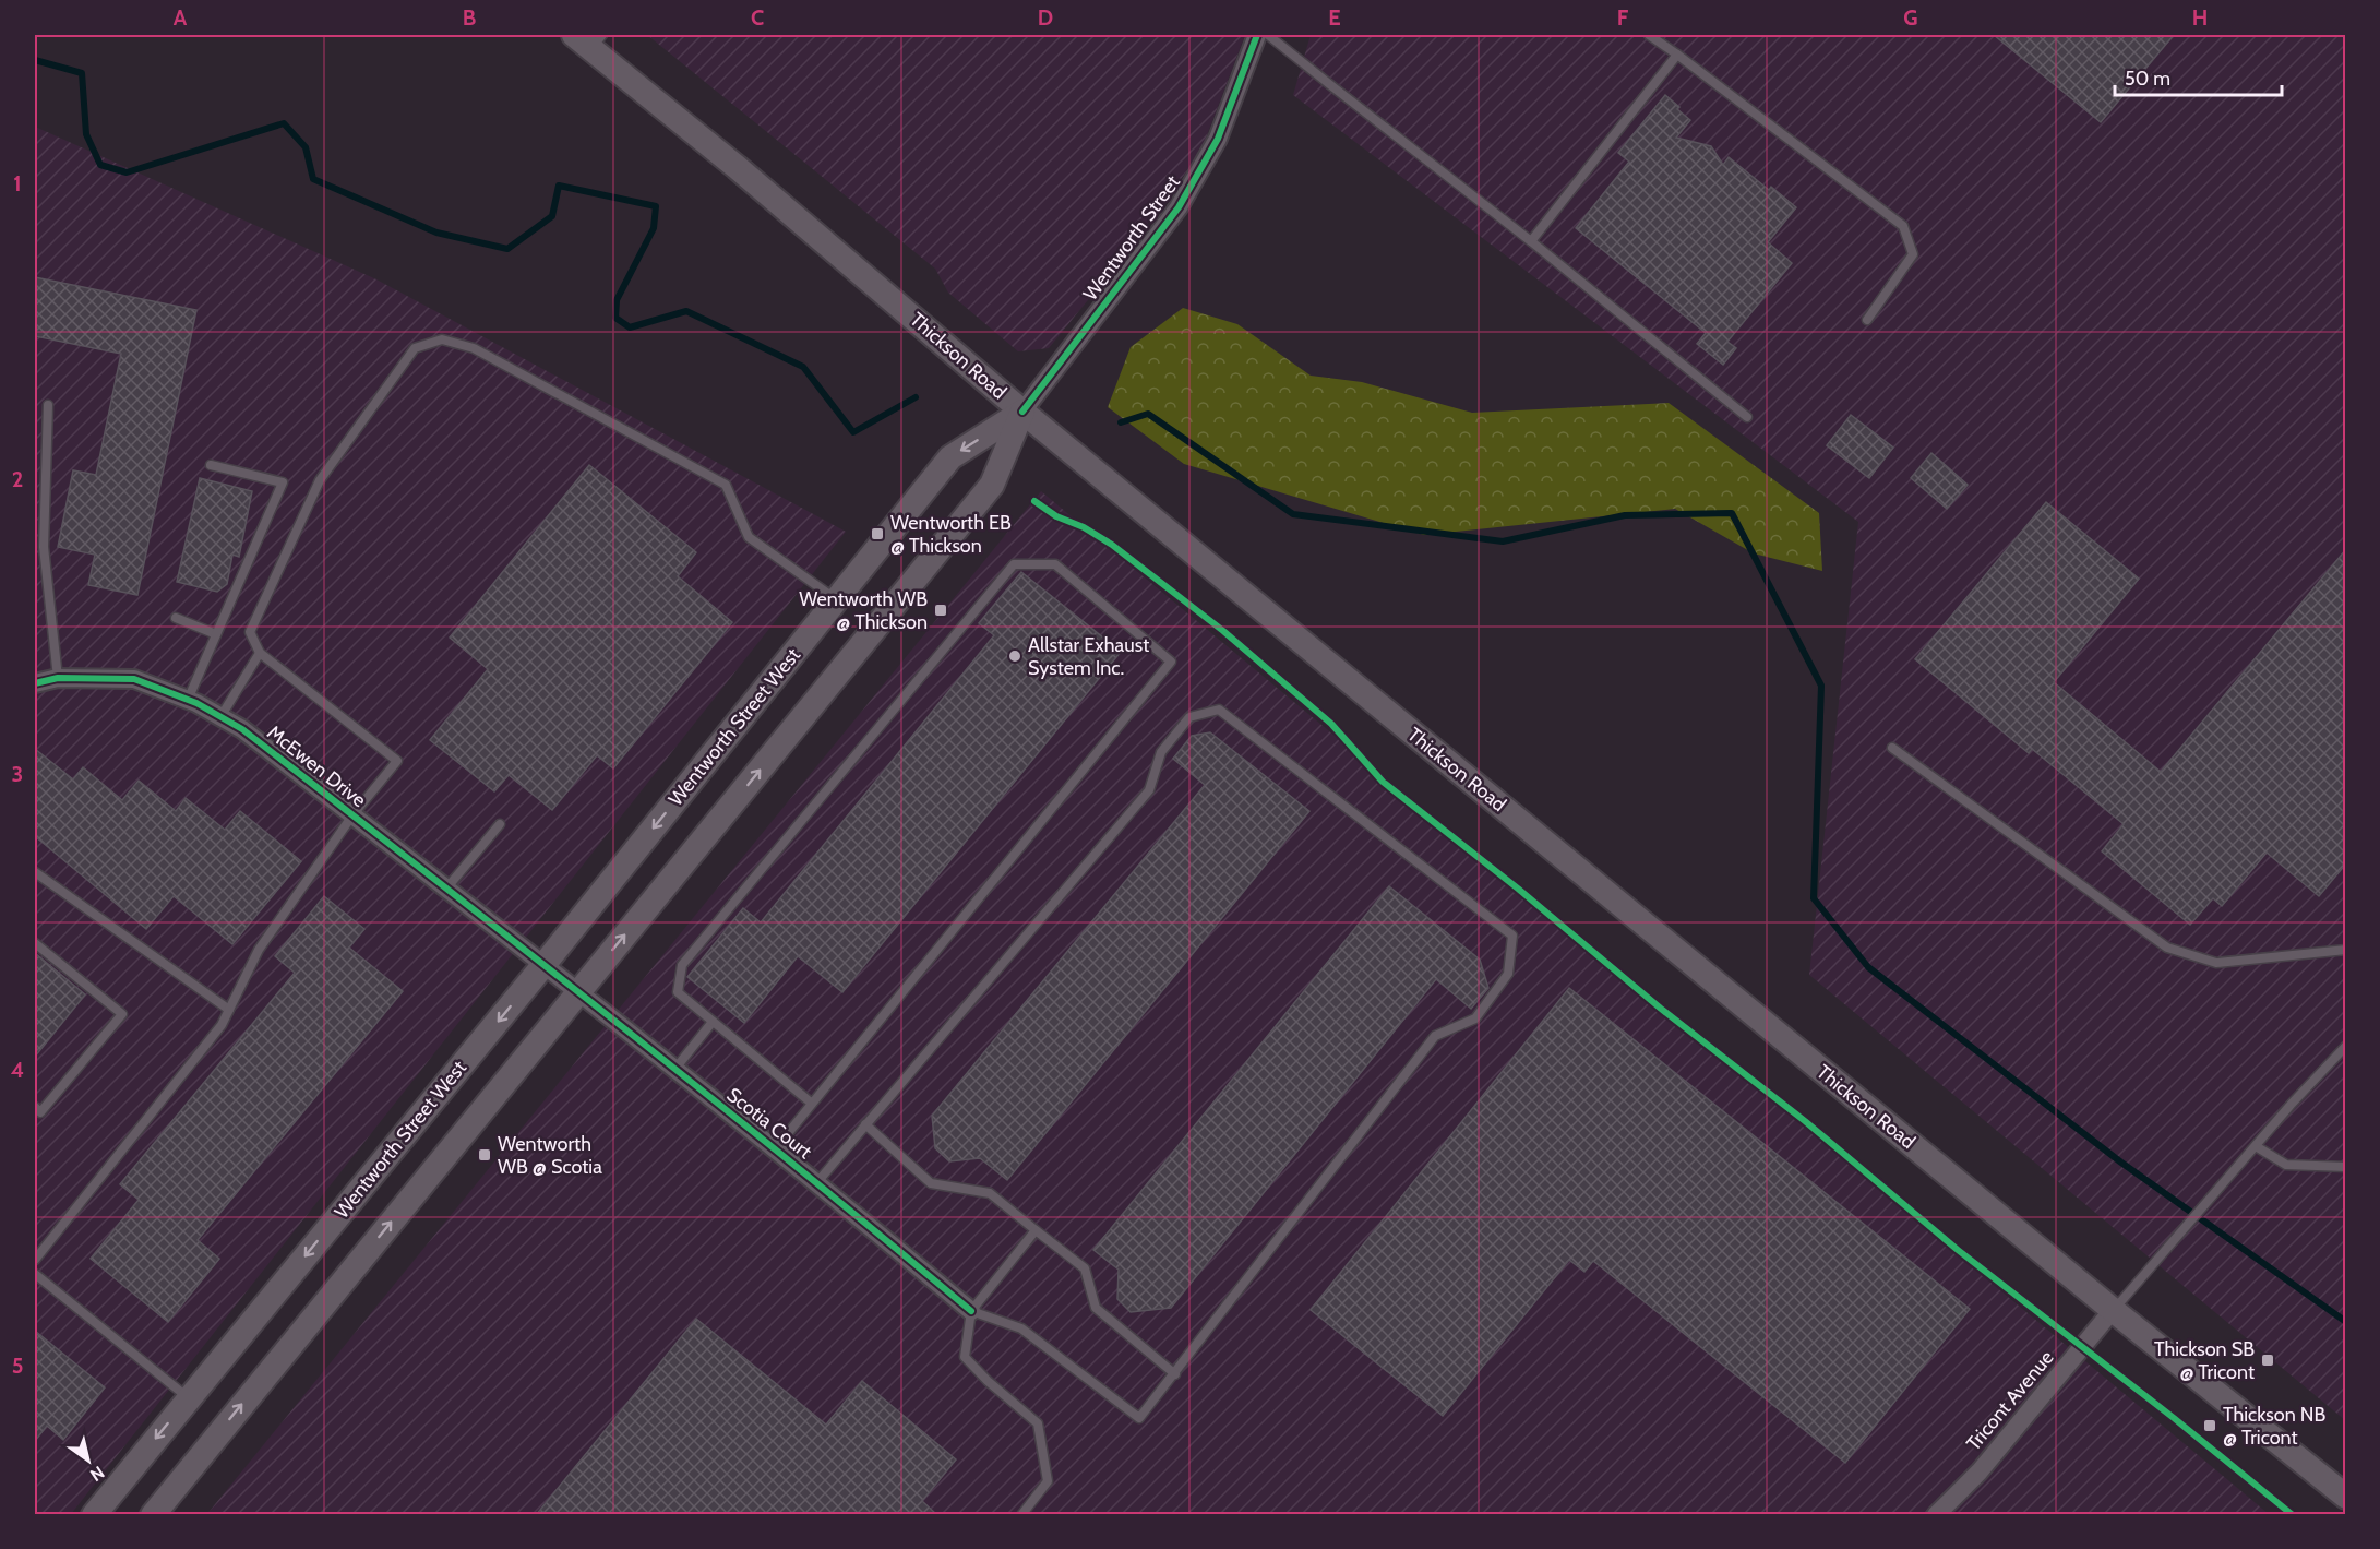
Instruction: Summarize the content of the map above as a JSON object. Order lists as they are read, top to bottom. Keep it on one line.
{"streets":{"main road":["Thickson Road","Wentworth Street West"],"street":["Wentworth Street","McEwen Drive","Scotia Court","Tricont Avenue"]},"crossings":[["Wentworth Street","Thickson Road"],["Wentworth Street","Wentworth Street West"],["Thickson Road","Wentworth Street West"],["Thickson Road","Tricont Avenue"],["Wentworth Street West","McEwen Drive"],["Wentworth Street West","Scotia Court"],["McEwen Drive","Scotia Court"]],"places":{"transit":["Wentworth EB @ Thickson","Wentworth WB @ Thickson","Wentworth WB @ Scotia","Thickson SB @ Tricont","Thickson NB @ Tricont"],"other":["Allstar Exhaust System Inc."]},"scale_bar":"50 m","north":"bottom right","grid":{"columns":["A","B","C","D","E","F","G","H"],"rows":["1","2","3","4","5"]}}
